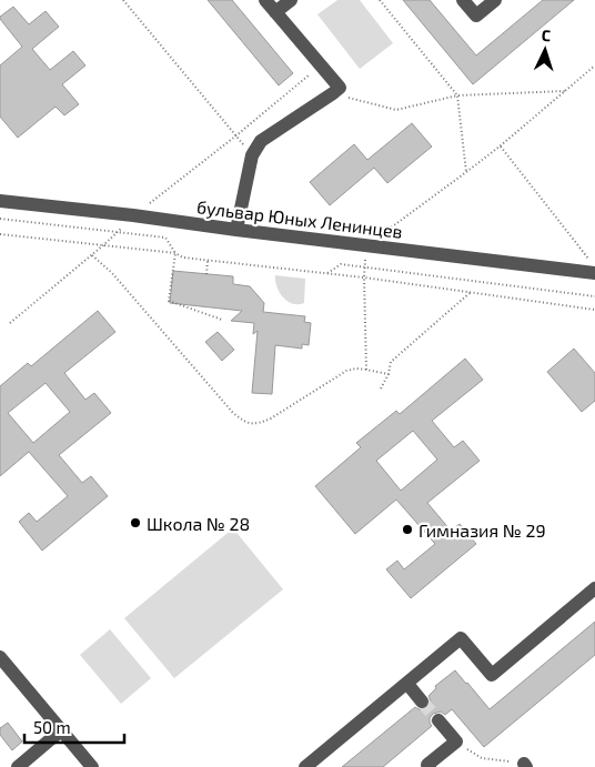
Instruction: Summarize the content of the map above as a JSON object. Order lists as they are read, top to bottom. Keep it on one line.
{"streets":{"street":["бульвар Юных Ленинцев"]},"places":["Школа № 28","Гимназия № 29"],"scale_bar":"50 m","north":"top"}
